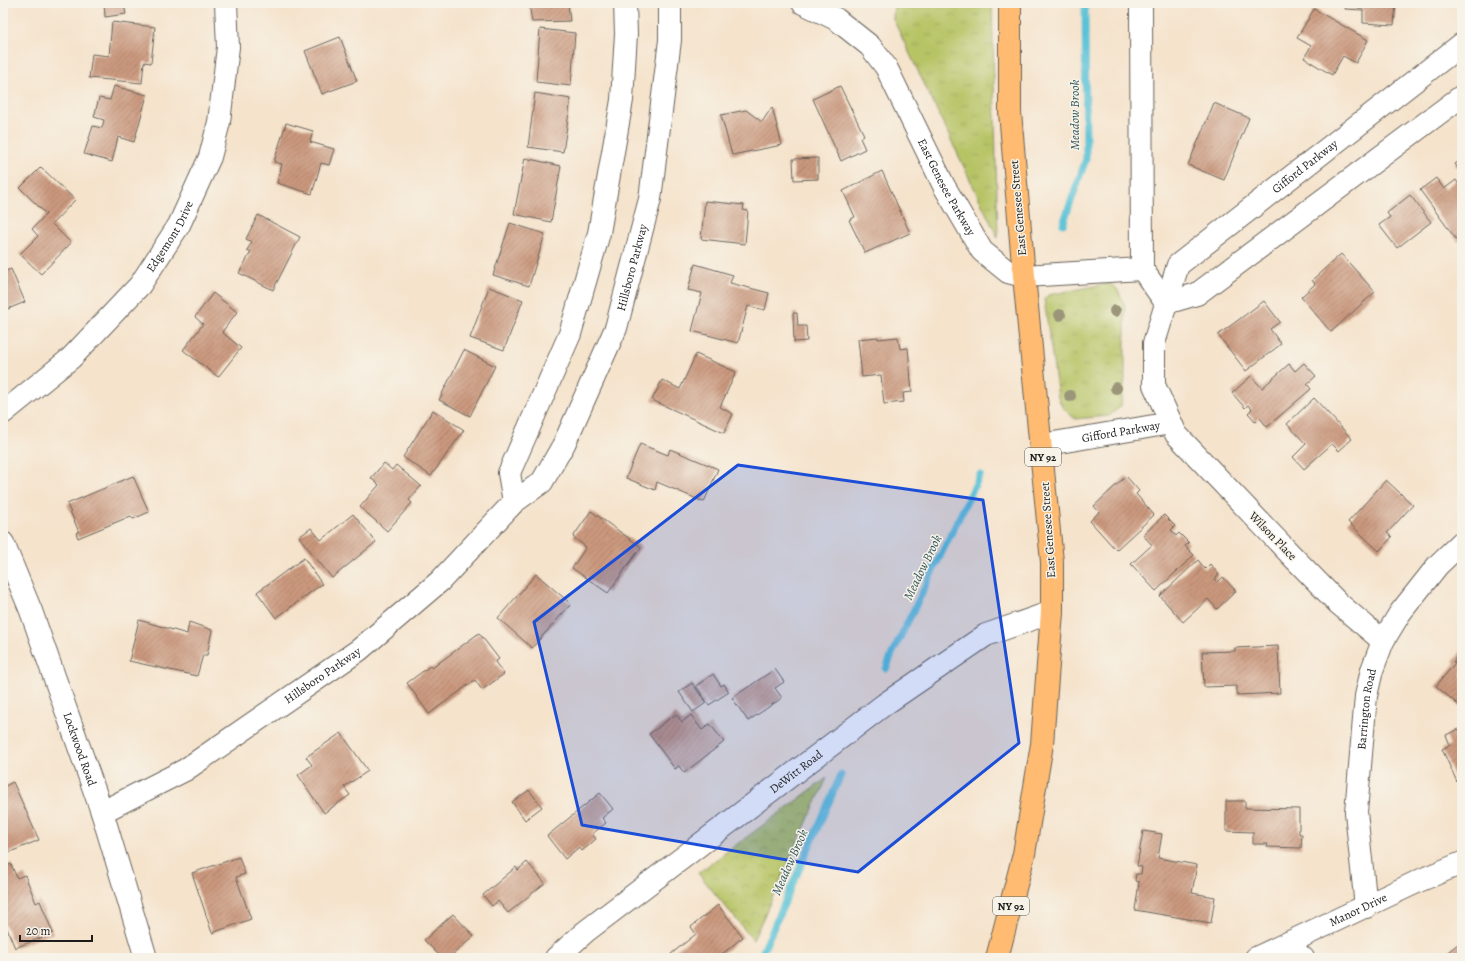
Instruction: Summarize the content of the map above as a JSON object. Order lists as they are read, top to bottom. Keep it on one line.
{"streets":{"main road":["East Genesee Street","NY 92"],"street":["Gifford Parkway","East Genesee Parkway","Edgemont Drive","Hillsboro Parkway","Wilson Place","Barrington Road","Lockwood Road","DeWitt Road","Manor Drive"]},"crossings":[["Gifford Parkway","East Genesee Street"],["Gifford Parkway","Wilson Place"],["East Genesee Parkway","East Genesee Street"],["East Genesee Street","DeWitt Road"],["Hillsboro Parkway","Lockwood Road"],["Wilson Place","Barrington Road"],["Barrington Road","Manor Drive"]],"water":["Meadow Brook"],"scale_bar":"20 m"}
